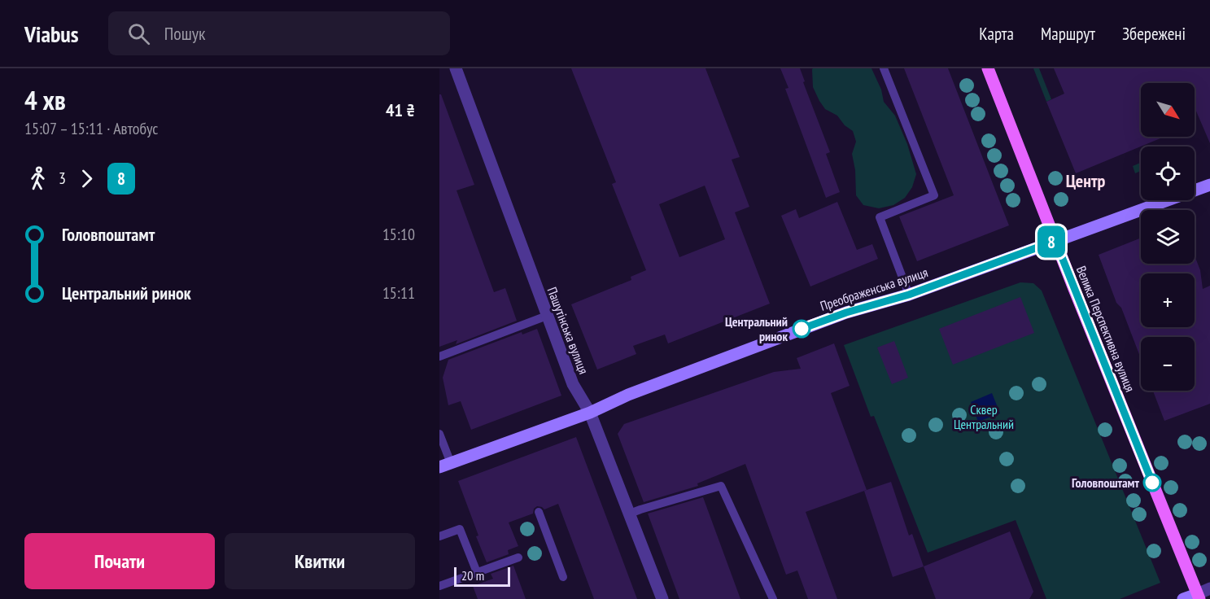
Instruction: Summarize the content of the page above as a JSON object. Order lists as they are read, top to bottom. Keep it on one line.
{"streets":{"main road":["Преображенська вулиця","Велика Перспективна вулиця"],"street":["Пашутінська вулиця"]},"crossings":[["Преображенська вулиця","Велика Перспективна вулиця"],["Преображенська вулиця","Пашутінська вулиця"]],"districts":["Центр"],"parks":["Сквер Центральний"],"places":["Центральний ринок","Головпоштамт"],"lines":["bus line 8"],"scale_bar":"20 m","north":"bottom right","page":{"header":"Viabus","search":"Пошук","nav":["Карта","Маршрут","Збережені"],"heading":["4 хв","15:07 – 15:11 · Автобус","41 ₴"],"on_map":"8","map_buttons":["+","−"],"legs":["3","8"],"list":[{"name":"Головпоштамт","value":"15:10"},{"name":"Центральний ринок","value":"15:11"}],"buttons":["Почати","Квитки"],"scale":"20 m"}}
